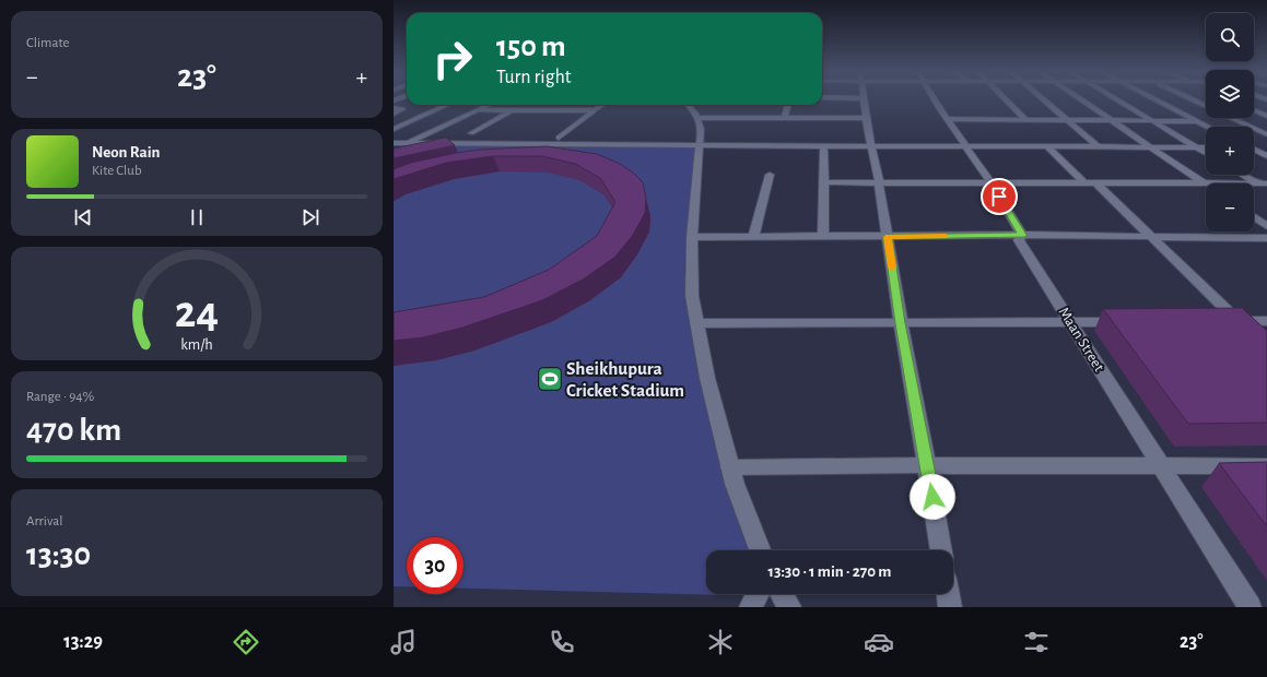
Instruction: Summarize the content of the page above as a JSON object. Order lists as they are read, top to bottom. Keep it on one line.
{"streets":{"street":["Maan Street"]},"places":{"sports":["Sheikhupura Cricket Stadium"]},"page":{"tile":["Climate",["Range · 94%","470 km"],["Arrival","13:30"]],"map_buttons":["+","−"],"turn":["150 m","Turn right"],"heat":["−","23°","+"],"song":["Neon Rain","Kite Club"],"limit":"30","trip":"13:30 · 1 min · 270 m","tabs":["13:29","23°"],"gauge":["24","km/h"]}}
